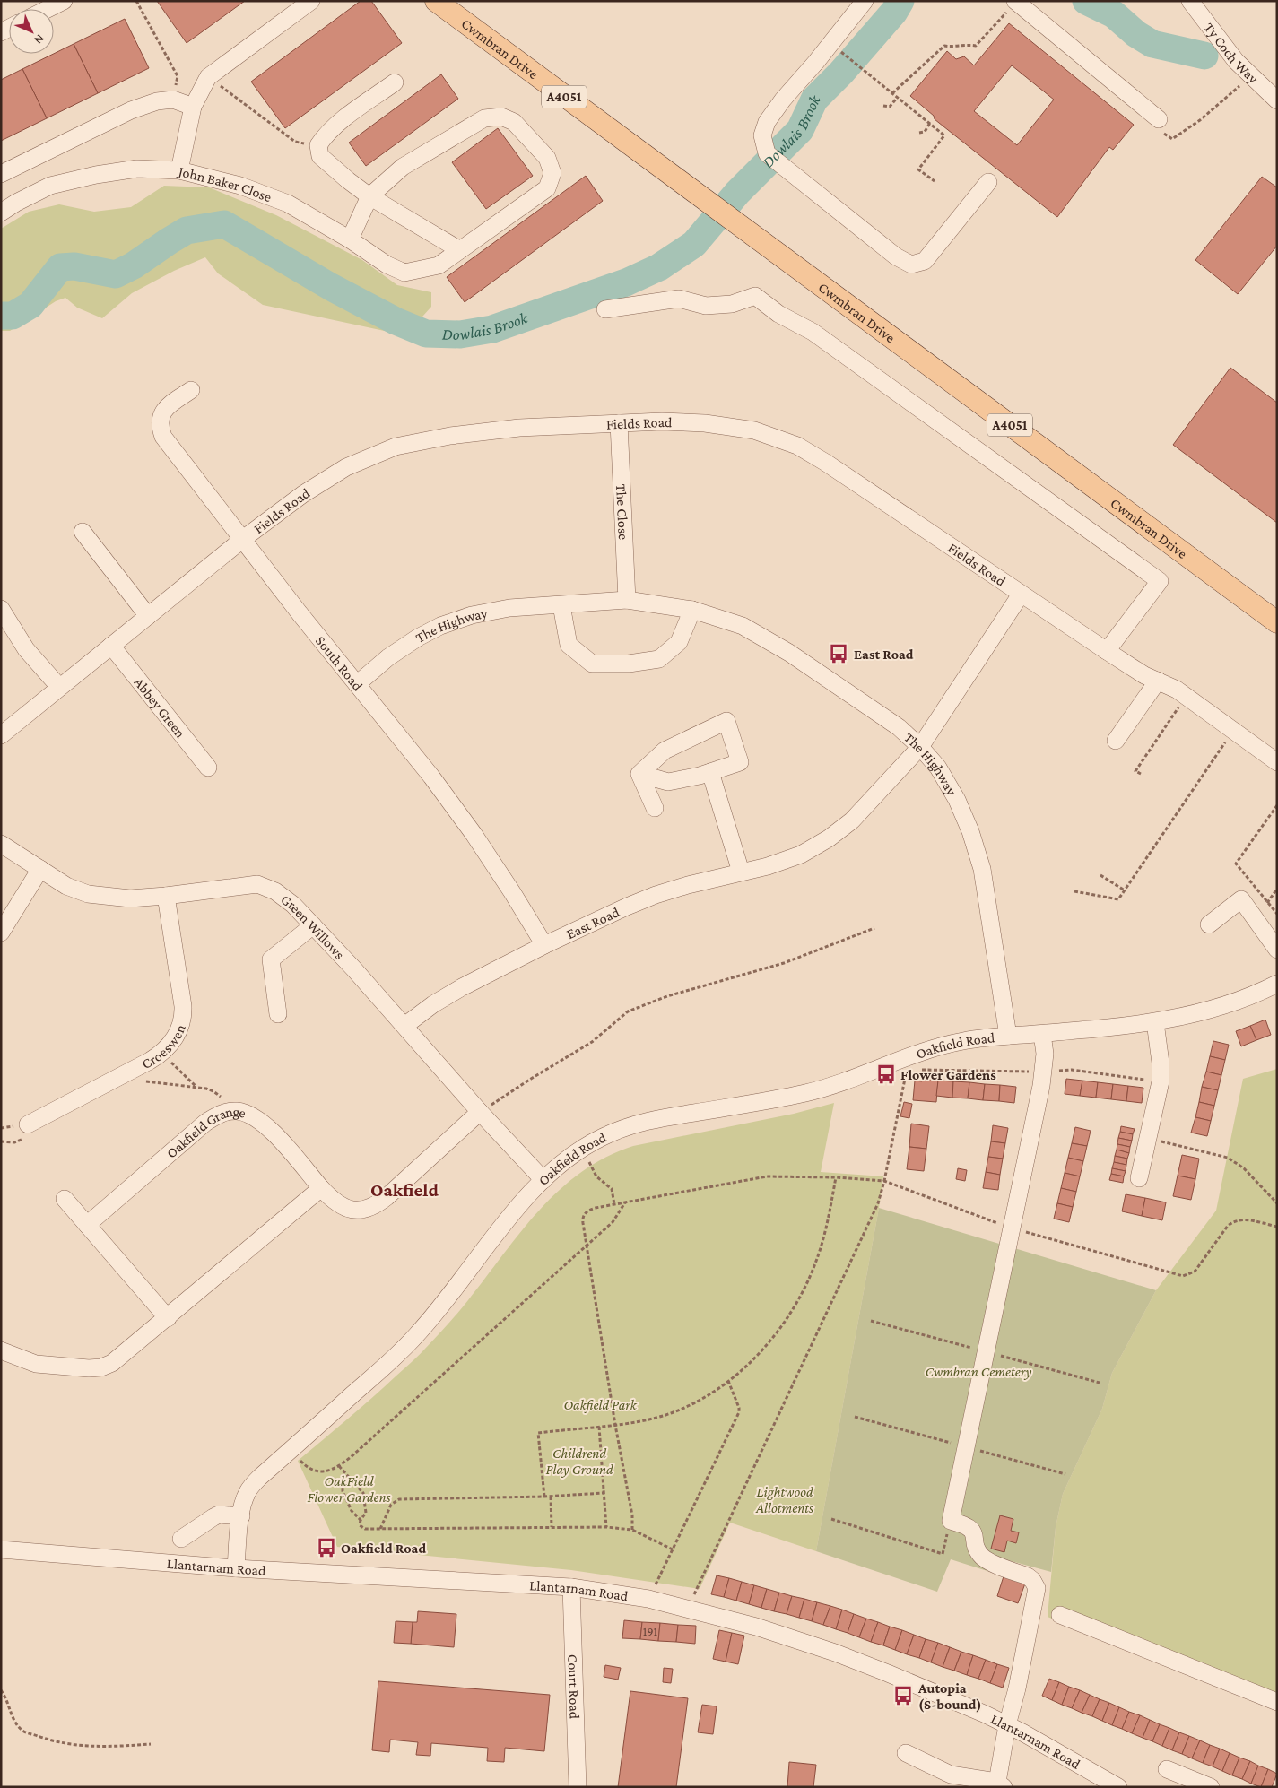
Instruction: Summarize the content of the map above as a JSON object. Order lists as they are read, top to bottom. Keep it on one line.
{"streets":{"main road":["Cwmbran Drive","A4051"],"street":["Ty Coch Way","John Baker Close","Fields Road","The Close","The Highway","South Road","Abbey Green","East Road","Green Willows","Croeswen","Oakfield Road","Oakfield Grange","Llantarnam Road","Court Road"]},"crossings":[["Fields Road","The Close"],["Fields Road","South Road"],["Fields Road","Abbey Green"],["Fields Road","East Road"],["The Close","The Highway"],["The Highway","South Road"],["The Highway","East Road"],["The Highway","Oakfield Road"],["South Road","East Road"],["East Road","Green Willows"],["Green Willows","Croeswen"],["Green Willows","Oakfield Road"],["Green Willows","Oakfield Grange"],["Oakfield Road","Llantarnam Road"],["Llantarnam Road","Court Road"]],"districts":["Oakfield"],"water":["Dowlais Brook"],"parks":["Cwmbran Cemetery","Oakfield Park","Childrend Play Ground","OakField Flower Gardens","Lightwood Allotments"],"places":{"bus stop":["East Road","Flower Gardens","Oakfield Road","Autopia (S-bound)"]},"house_numbers":["191"],"north":"bottom right"}
